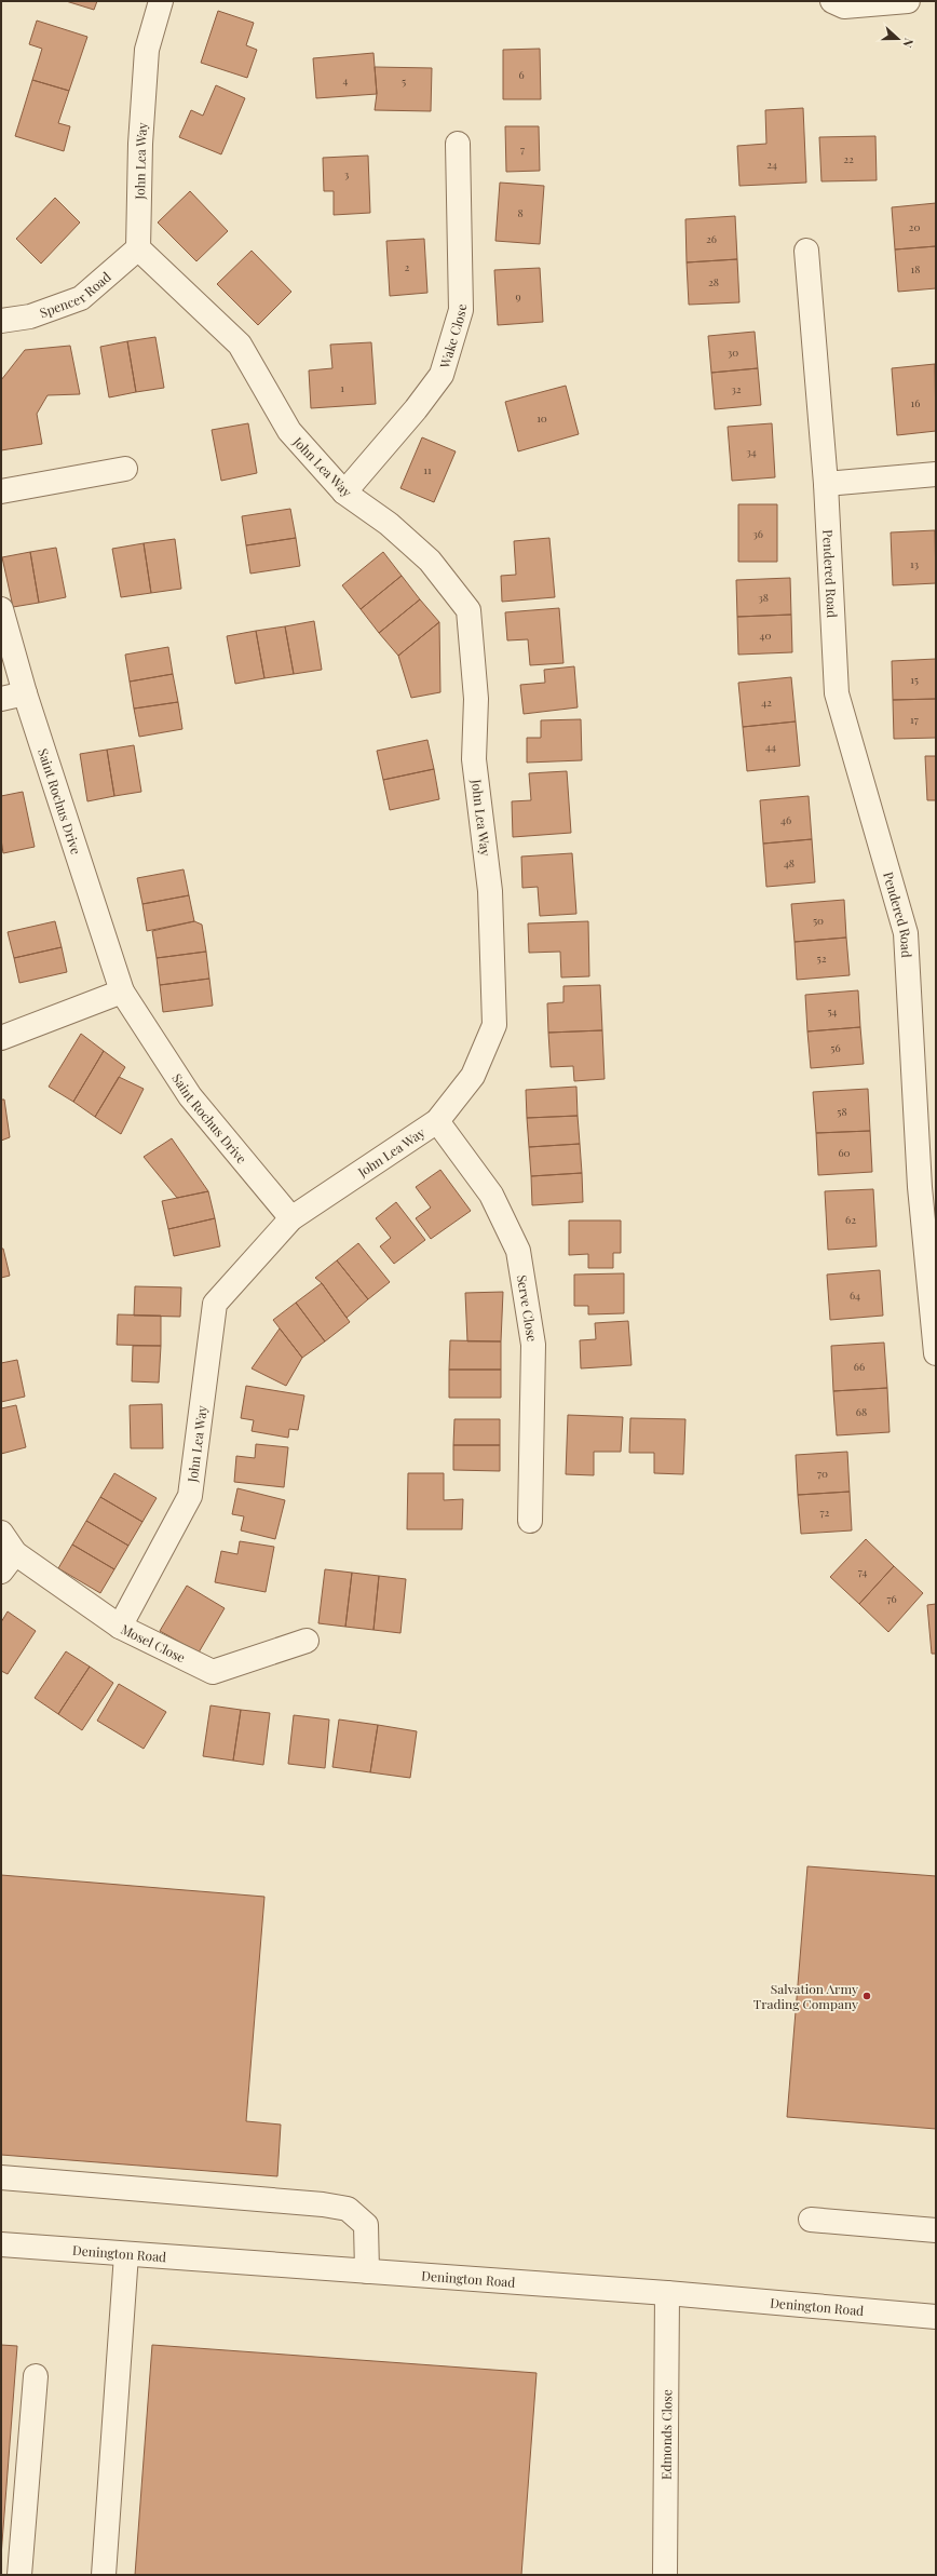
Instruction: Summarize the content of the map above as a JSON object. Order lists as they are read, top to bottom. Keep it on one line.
{"streets":{"street":["John Lea Way","Spencer Road","Wake Close","Pendered Road","Saint Rochus Drive","Serve Close","Mosel Close","Denington Road","Edmonds Close"]},"crossings":[["John Lea Way","Spencer Road"],["John Lea Way","Wake Close"],["John Lea Way","Saint Rochus Drive"],["John Lea Way","Serve Close"],["John Lea Way","Mosel Close"],["Denington Road","Edmonds Close"]],"places":["Salvation Army Trading Company"],"house_numbers":["6","4","5","7","22","24","3","8","20","26","2","18","28","9","30","1","32","16","10","34","11","36","13","38","40","15","42","17","44","46","48","50","52","54","56","58","60","62","64","66","68","70","72","74","76"],"north":"right"}
